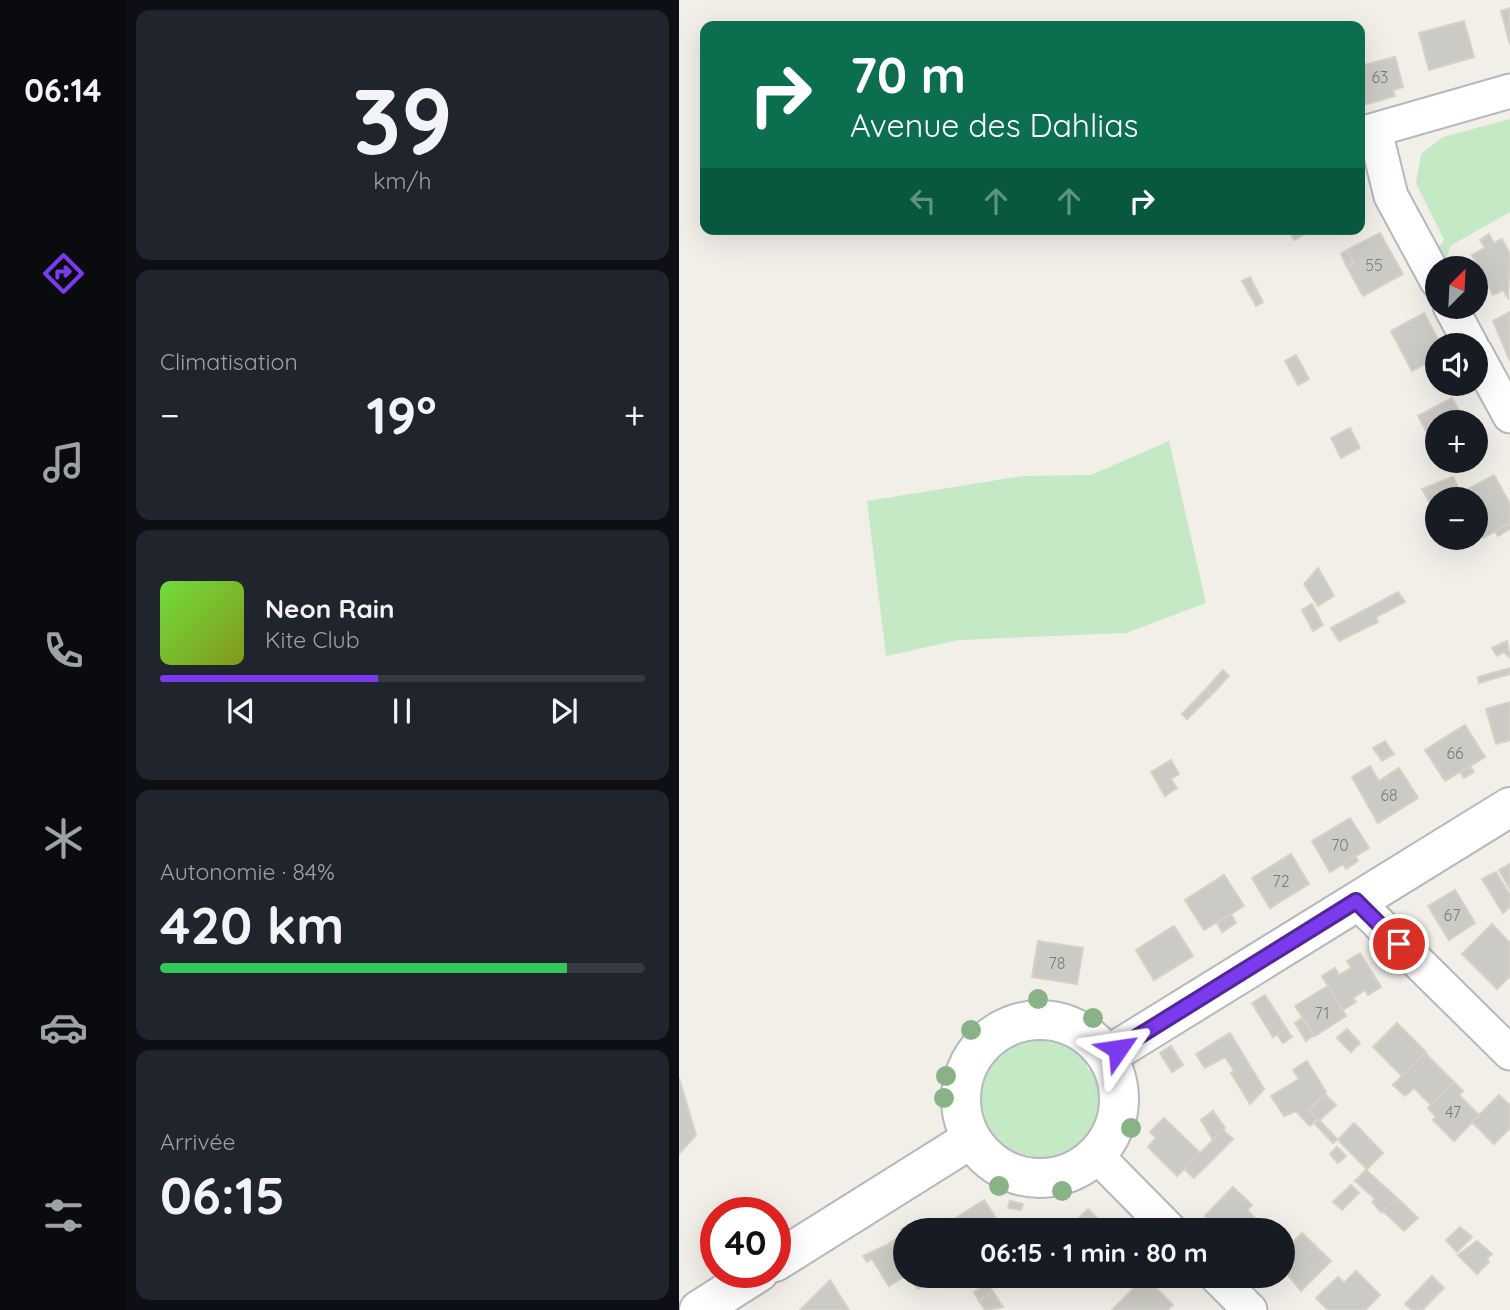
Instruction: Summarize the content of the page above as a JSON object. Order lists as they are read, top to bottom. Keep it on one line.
{"house_numbers":["63","55","66","68","70","72","67","78","71","47"],"north":"top right","page":{"tabs":"06:14","tile":[["39","km/h"],"Climatisation",["Autonomie · 84%","420 km"],["Arrivée","06:15"]],"turn":["70 m","Avenue des Dahlias"],"map_buttons":["+","−"],"heat":["−","19°","+"],"song":["Neon Rain","Kite Club"],"limit":"40","trip":"06:15 · 1 min · 80 m"}}
